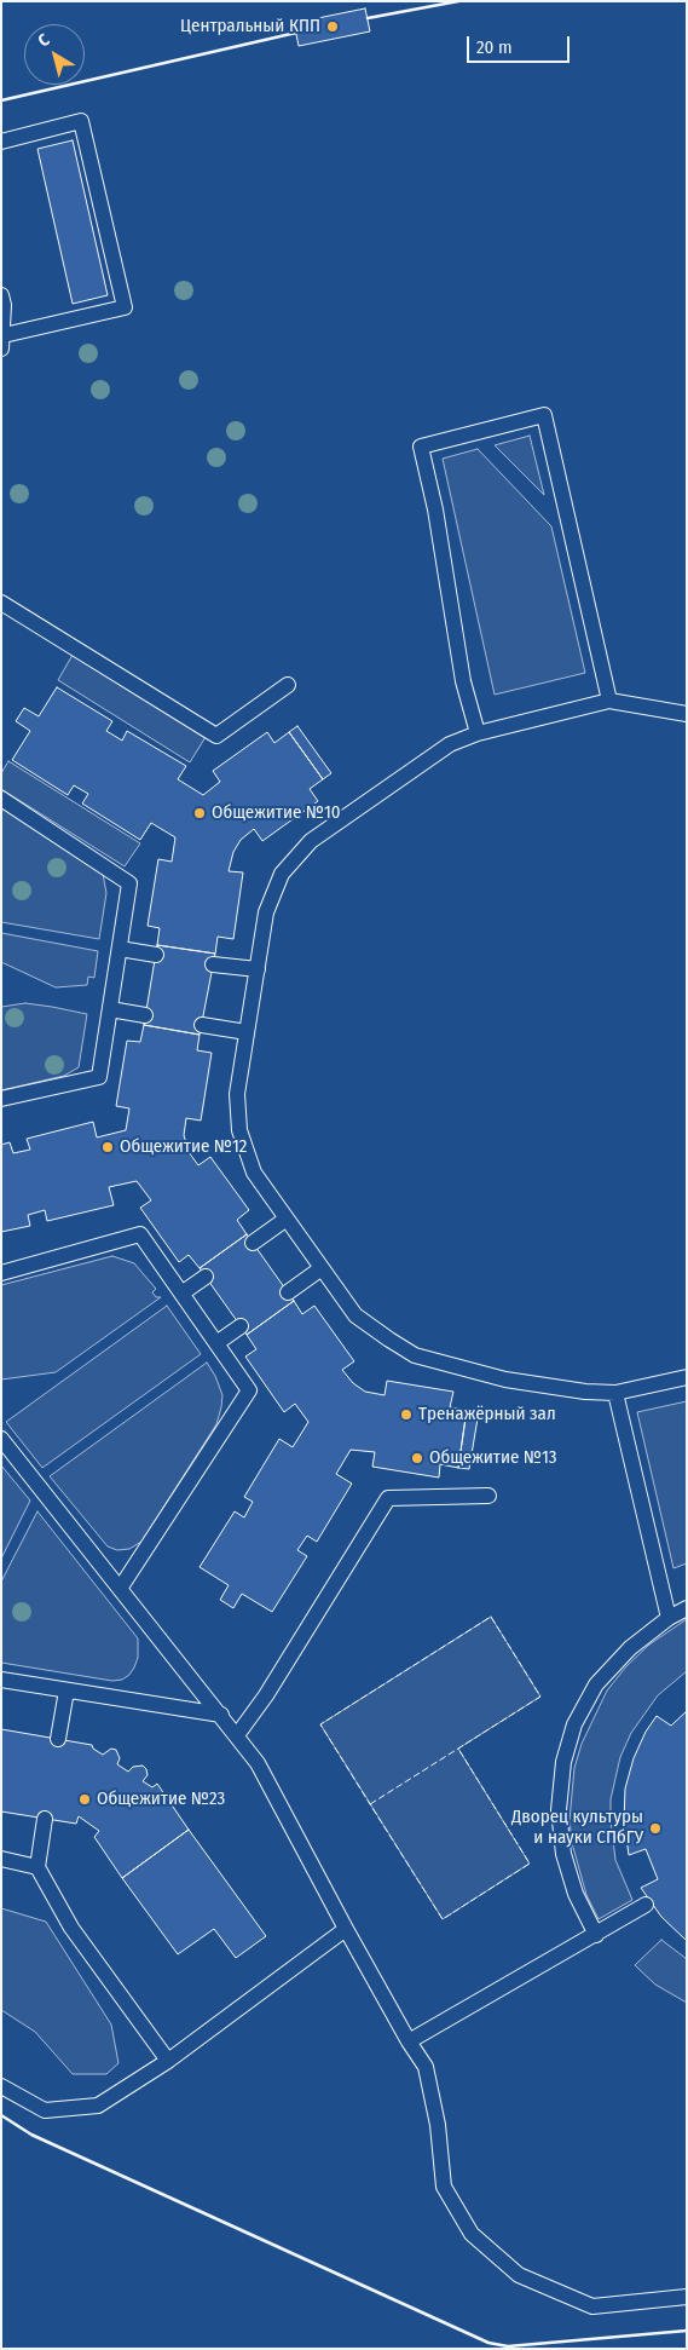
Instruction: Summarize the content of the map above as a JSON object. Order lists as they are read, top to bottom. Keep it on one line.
{"places":["Центральный КПП","Общежитие №10","Общежитие №12","Тренажёрный зал","Общежитие №13","Общежитие №23","Дворец культуры и науки СПбГУ"],"scale_bar":"20 m","north":"top left"}
